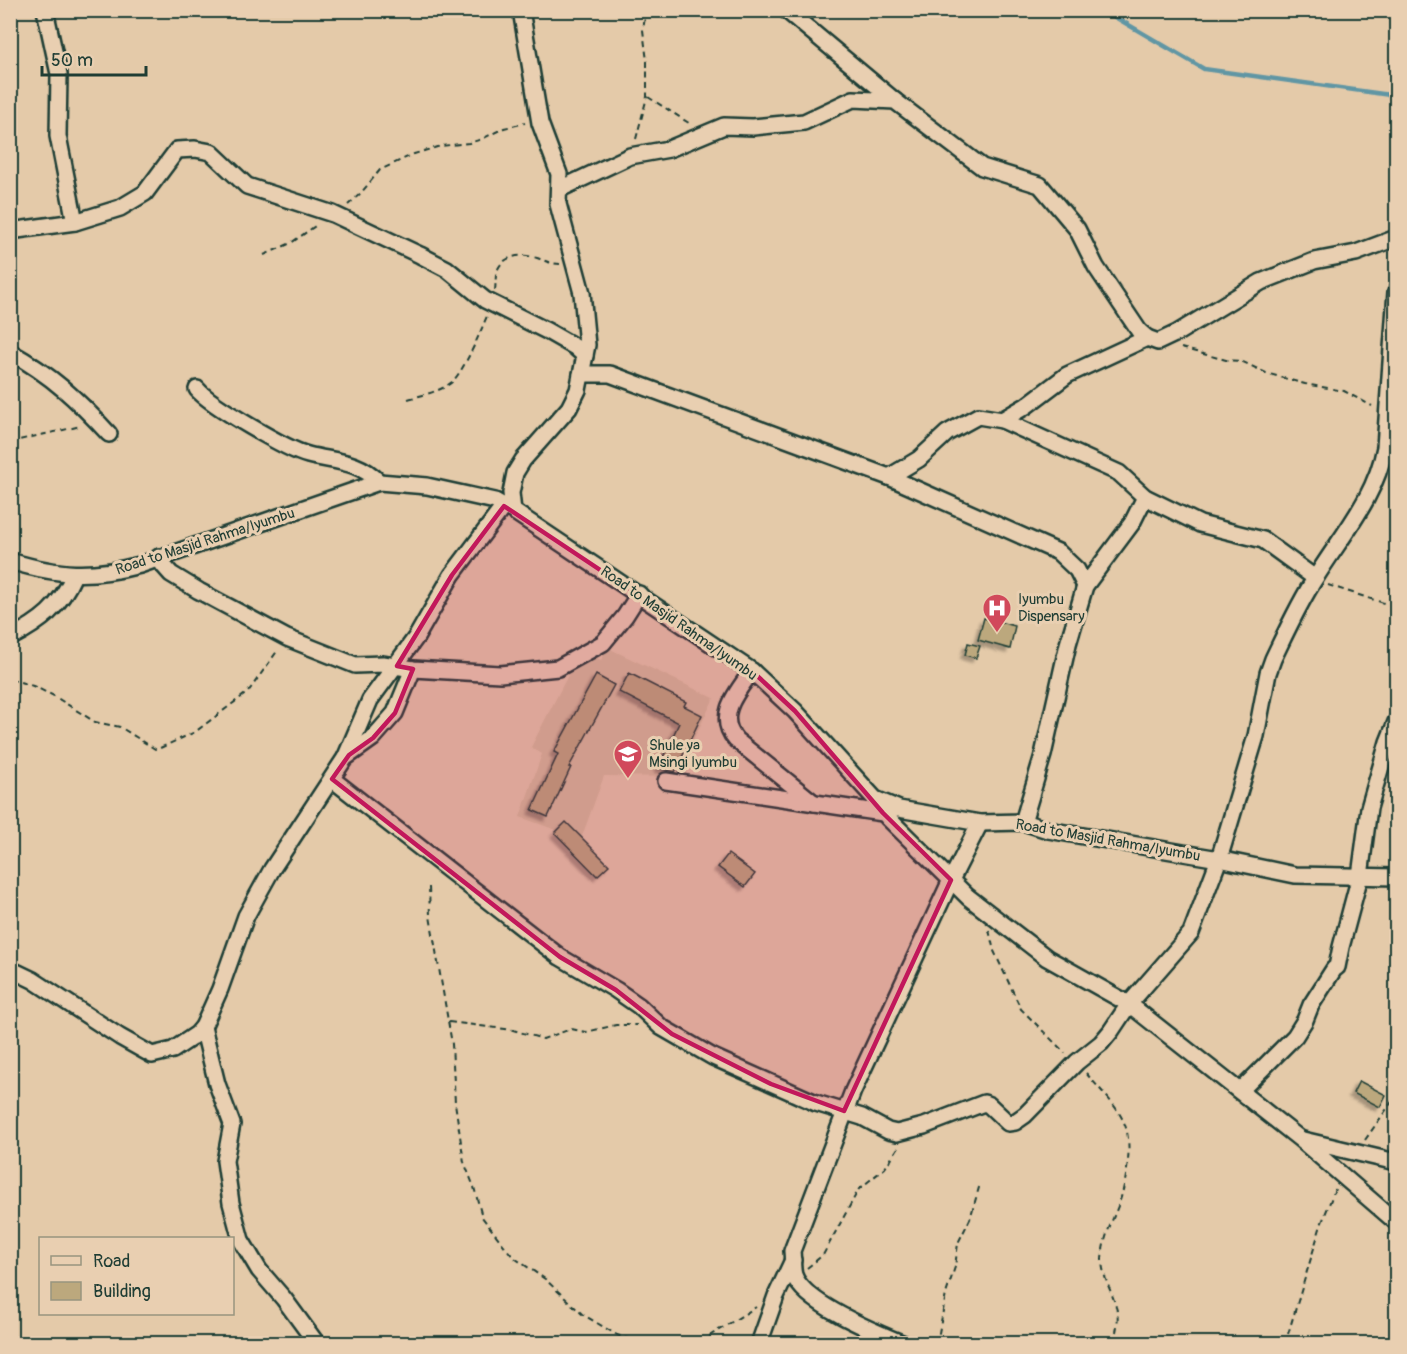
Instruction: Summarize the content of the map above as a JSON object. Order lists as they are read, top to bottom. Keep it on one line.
{"streets":{"street":["Road to Masjid Rahma/Iyumbu"]},"places":{"hospital":["Iyumbu Dispensary"],"school or university":["Shule ya Msingi Iyumbu"]},"legend":["Road","Building"],"scale_bar":"50 m"}
